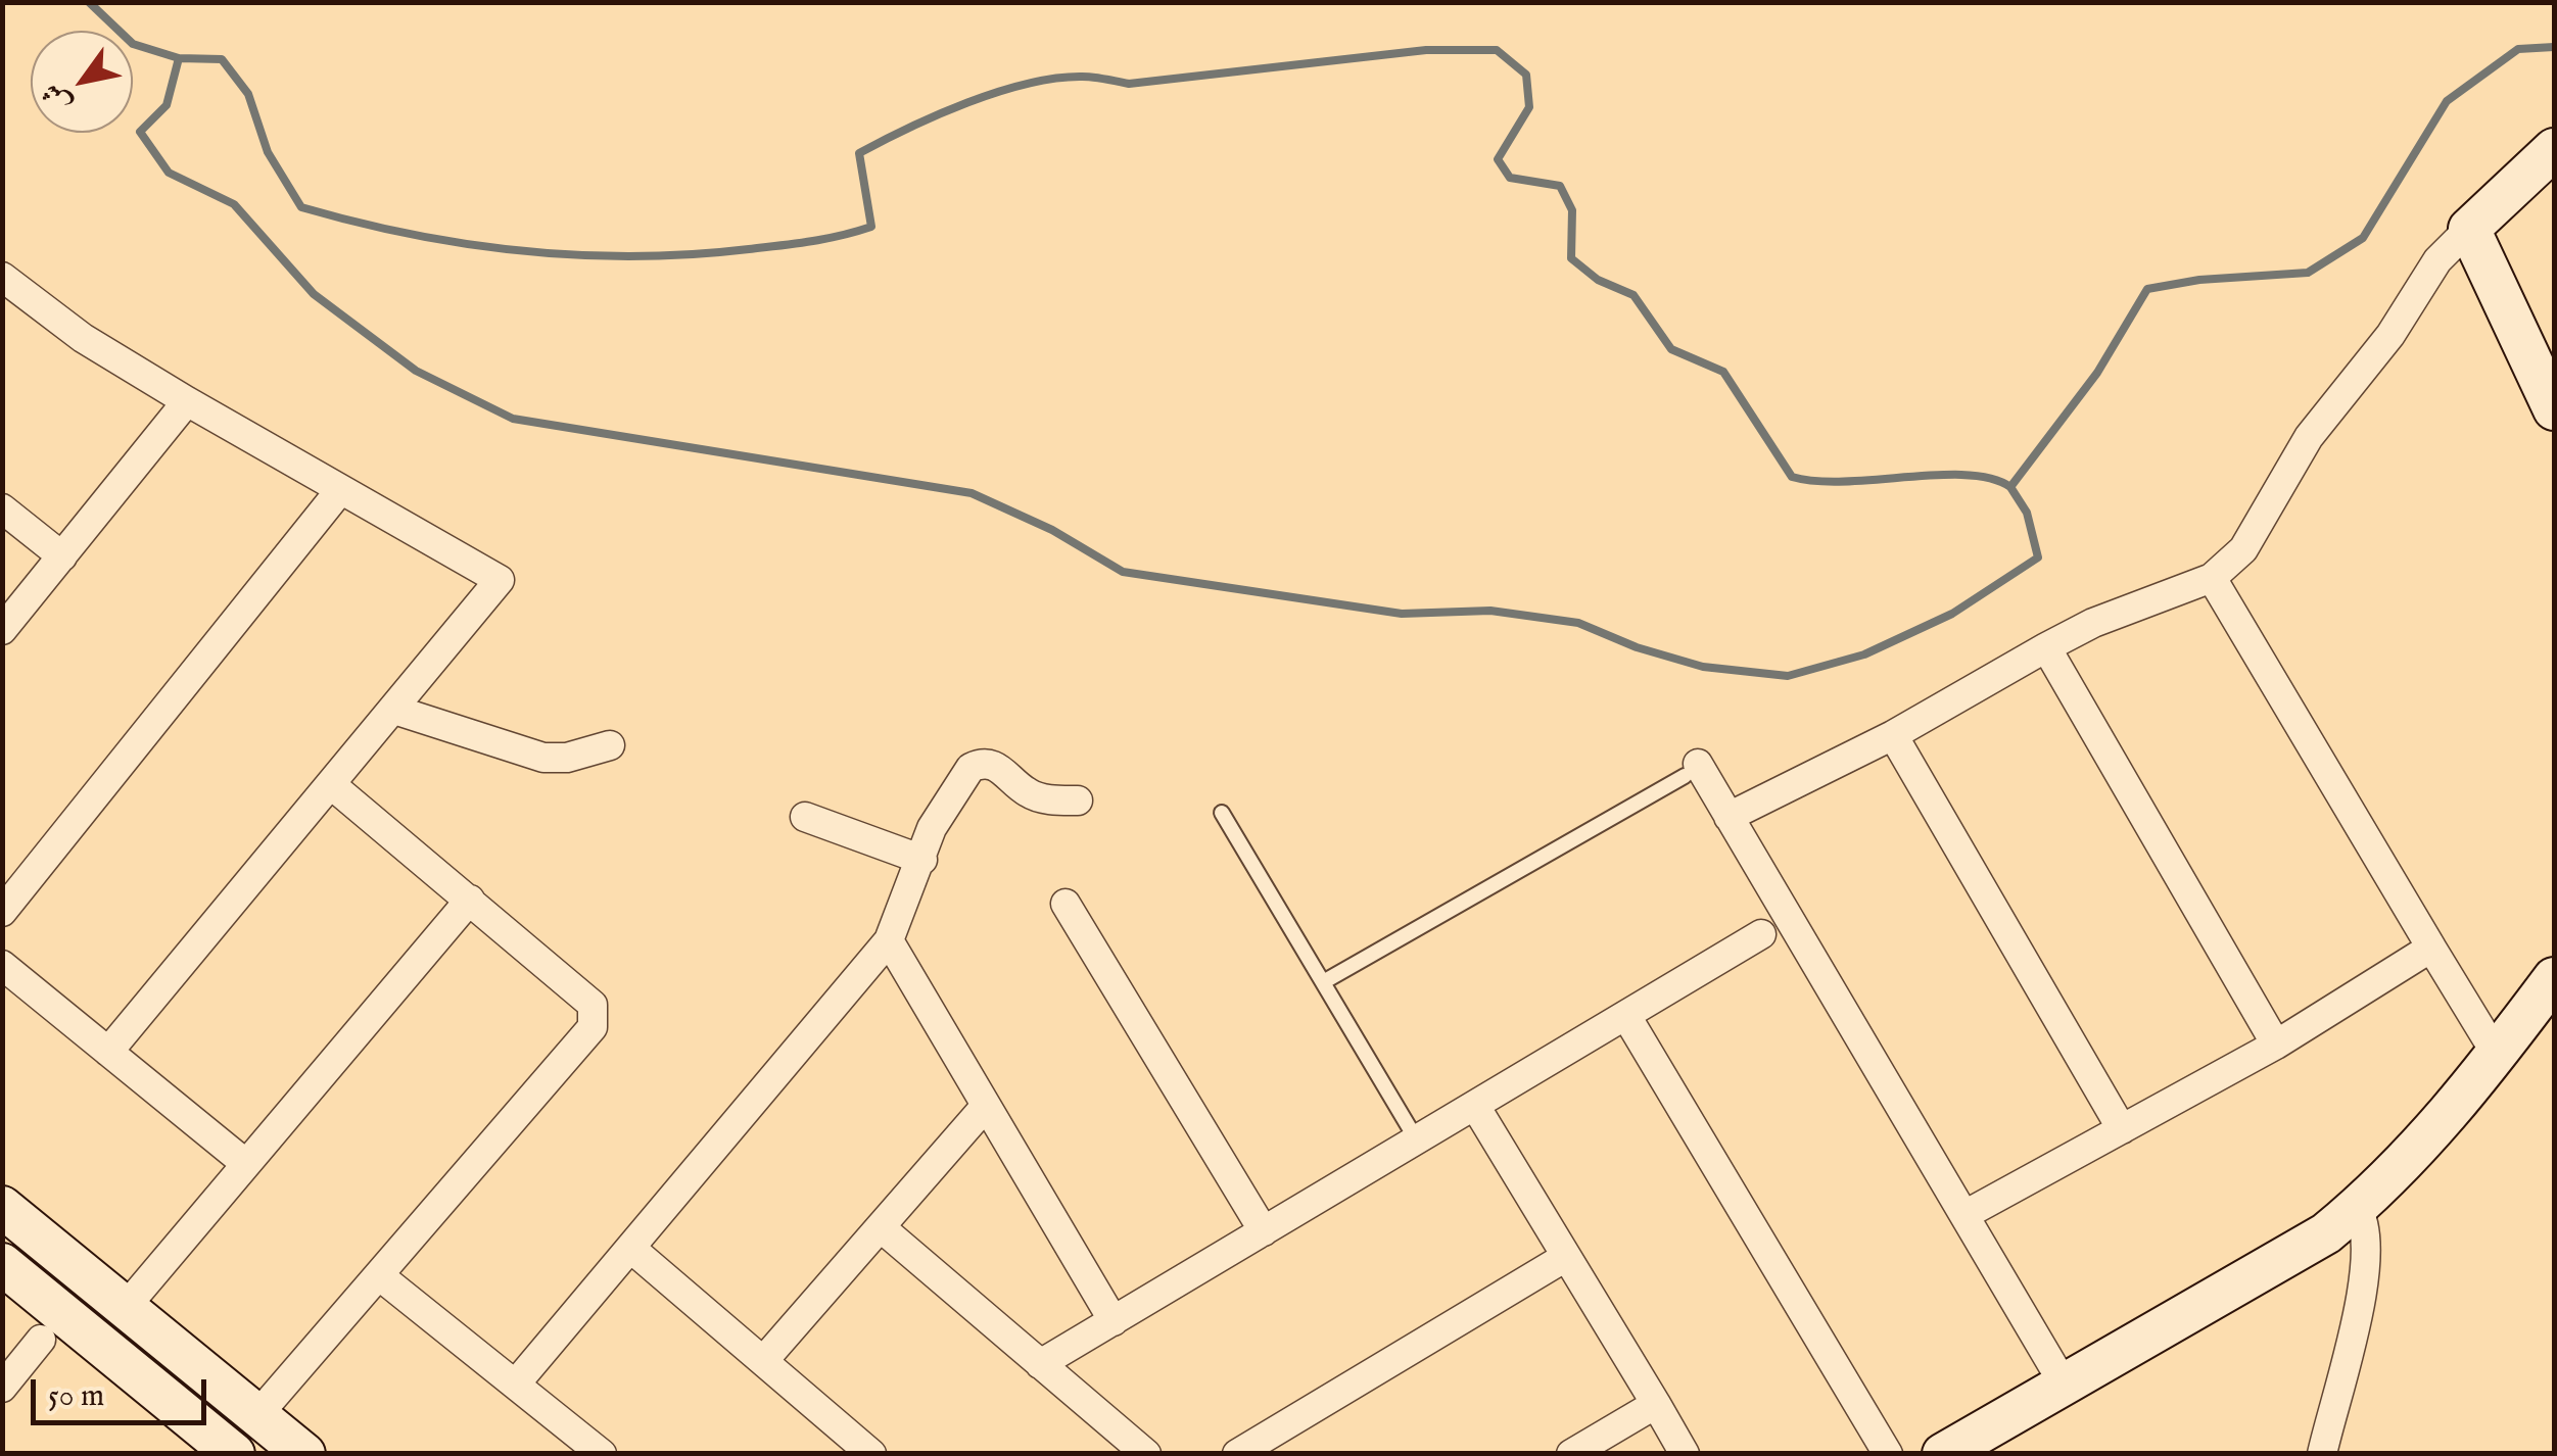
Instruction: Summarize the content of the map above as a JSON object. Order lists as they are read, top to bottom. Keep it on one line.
{"scale_bar":"50 m","north":"bottom left"}
